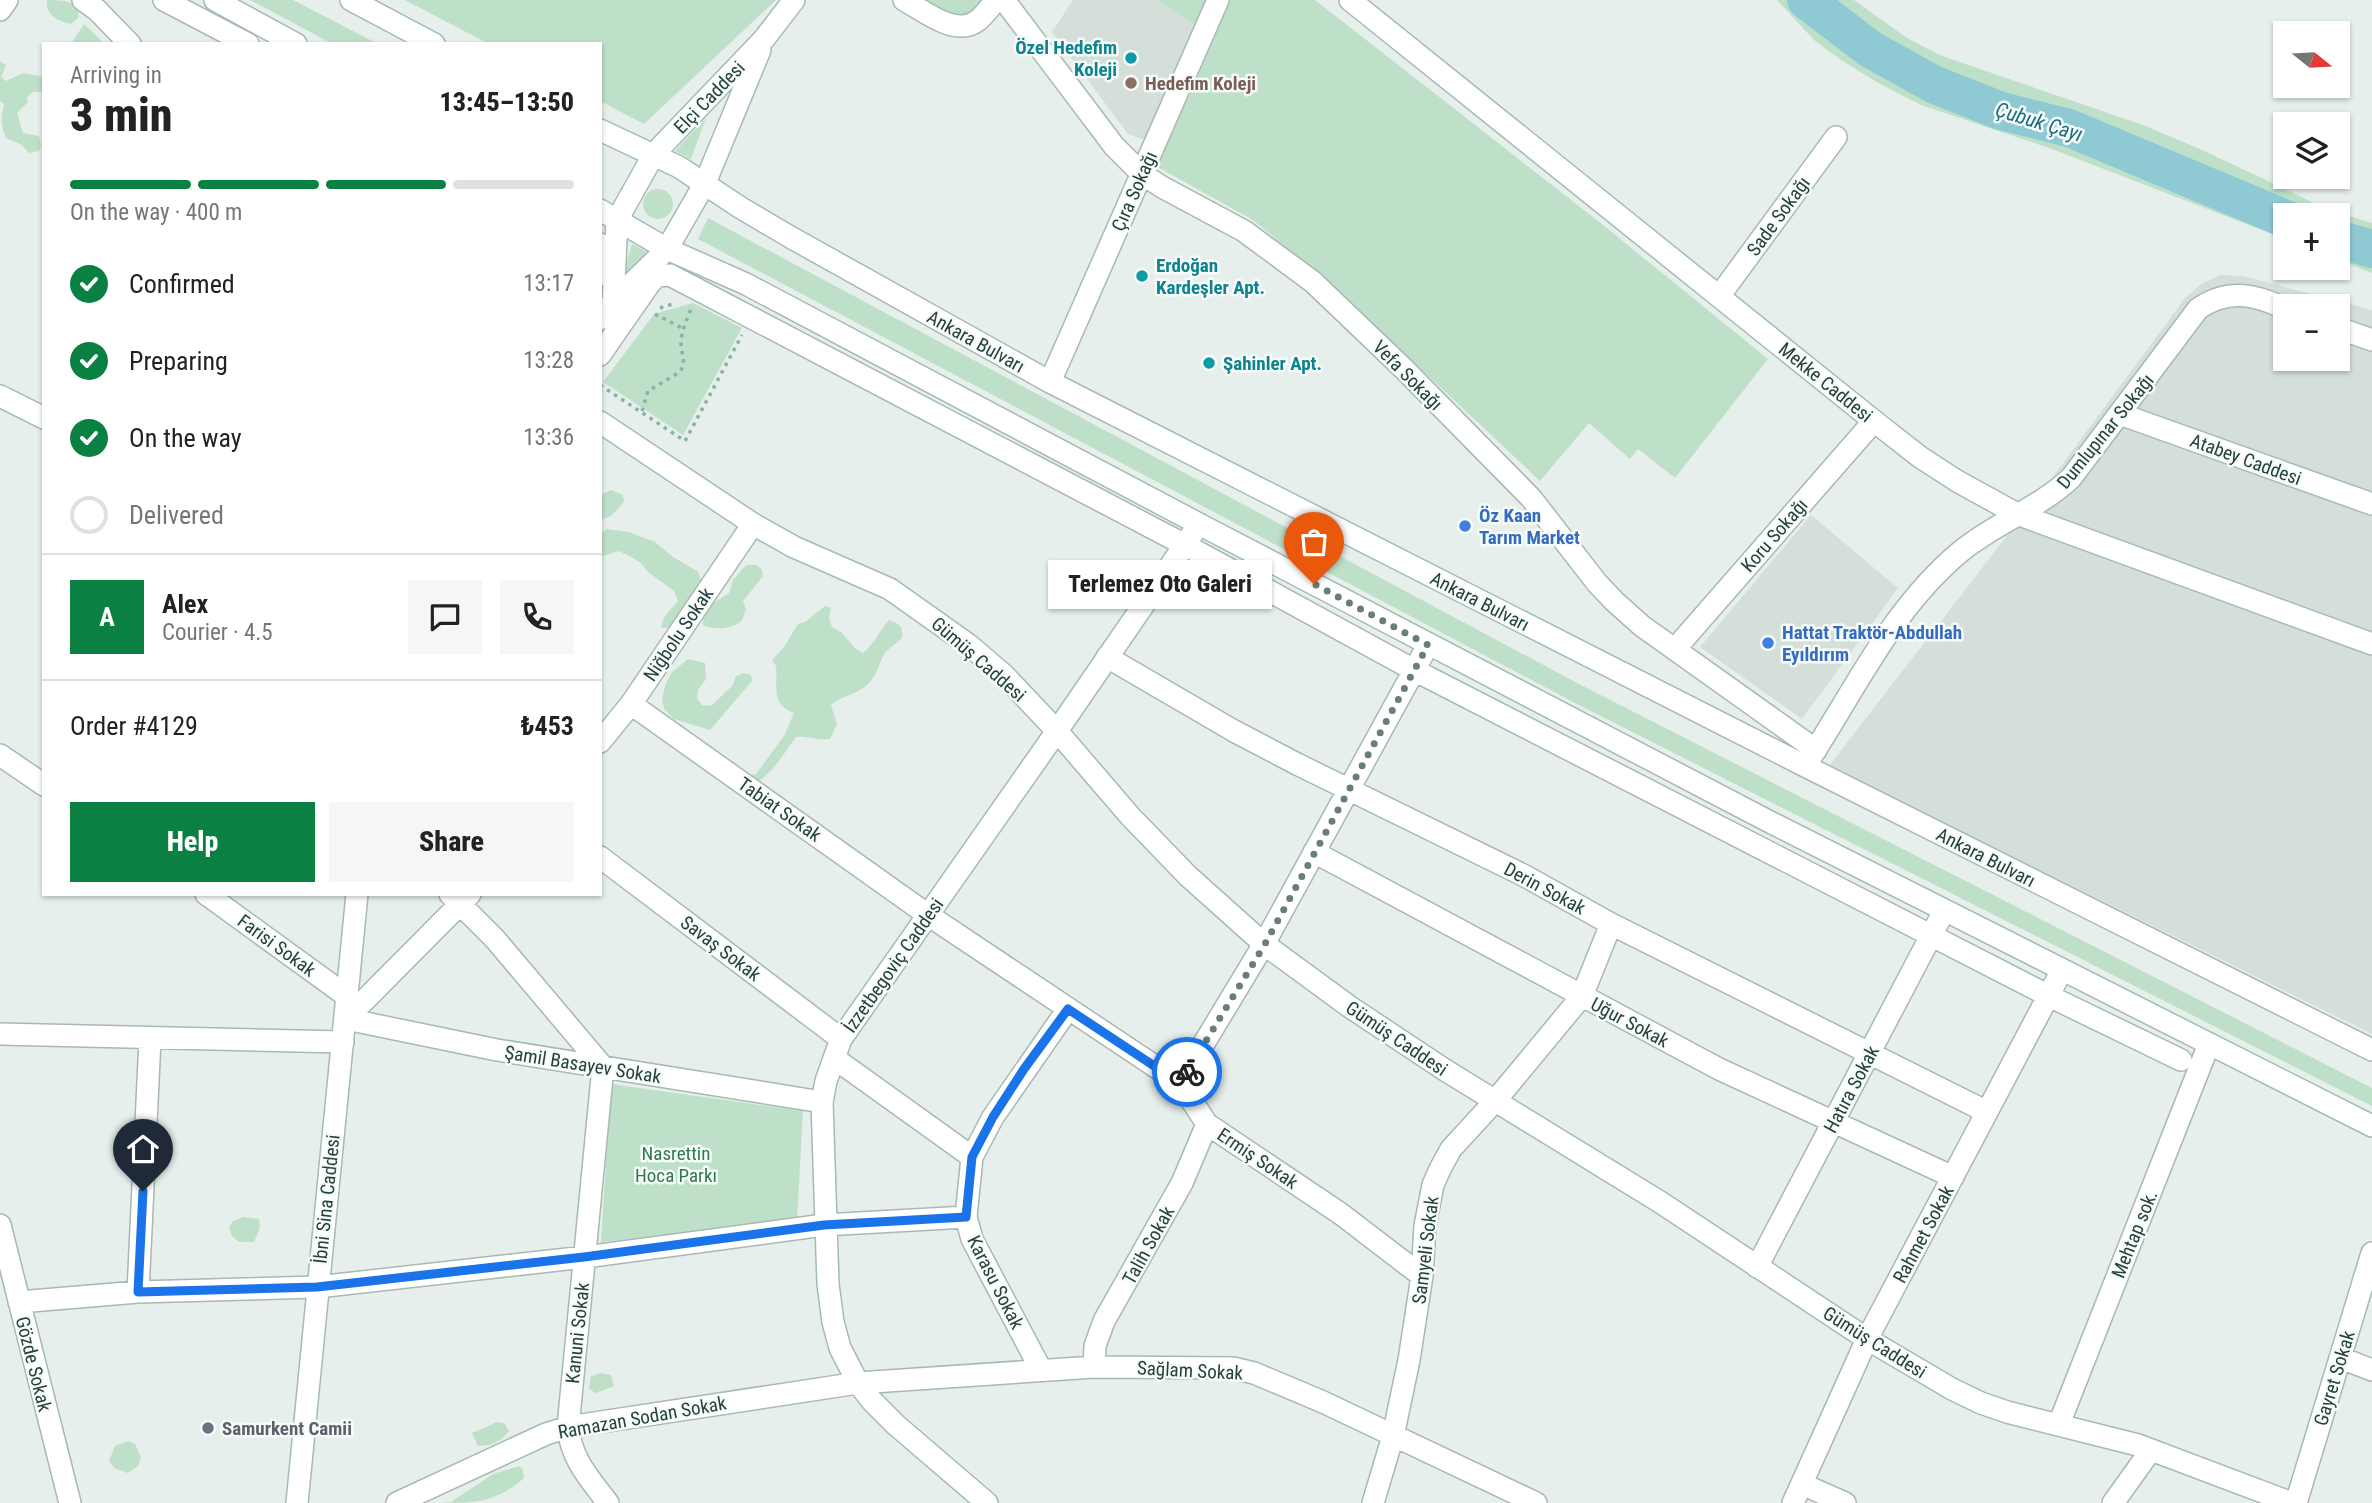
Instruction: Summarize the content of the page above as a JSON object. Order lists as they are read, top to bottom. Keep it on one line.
{"streets":{"street":["Elçi Caddesi","Çıra Sokağı","Sade Sokağı","Ankara Bulvarı","Vefa Sokağı","Mekke Caddesi","Dumlupınar Sokağı","Atabey Caddesi","Koru Sokağı","Niğbolu Sokak","Gümüş Caddesi","Tabiat Sokak","Derin Sokak","Farisi Sokak","Savaş Sokak","İzzetbegoviç Caddesi","Uğur Sokak","Şamil Basayev Sokak","Hatıra Sokak","Ermiş Sokak","İbni Sina Caddesi","Rahmet Sokak","Mehtap sok.","Talih Sokak","Samyeli Sokak","Karasu Sokak","Kanuni Sokak","Gözde Sokak","Sağlam Sokak","Gayret Sokak","Ramazan Sodan Sokak"]},"crossings":[["Elçi Caddesi","Ankara Bulvarı"],["Çıra Sokağı","Ankara Bulvarı"],["Çıra Sokağı","Vefa Sokağı"],["Sade Sokağı","Mekke Caddesi"],["Ankara Bulvarı","Vefa Sokağı"],["Ankara Bulvarı","Dumlupınar Sokağı"],["Vefa Sokağı","Dumlupınar Sokağı"],["Vefa Sokağı","Koru Sokağı"],["Mekke Caddesi","Dumlupınar Sokağı"],["Mekke Caddesi","Koru Sokağı"],["Dumlupınar Sokağı","Atabey Caddesi"],["Niğbolu Sokak","Gümüş Caddesi"],["Niğbolu Sokak","Tabiat Sokak"],["Gümüş Caddesi","İzzetbegoviç Caddesi"],["Gümüş Caddesi","Hatıra Sokak"],["Gümüş Caddesi","Rahmet Sokak"],["Gümüş Caddesi","Mehtap sok."],["Gümüş Caddesi","Samyeli Sokak"],["Gümüş Caddesi","Gayret Sokak"],["Tabiat Sokak","İzzetbegoviç Caddesi"],["Tabiat Sokak","Ermiş Sokak"],["Derin Sokak","İzzetbegoviç Caddesi"],["Derin Sokak","Hatıra Sokak"],["Derin Sokak","Rahmet Sokak"],["Derin Sokak","Samyeli Sokak"],["Farisi Sokak","İbni Sina Caddesi"],["Savaş Sokak","İzzetbegoviç Caddesi"],["Savaş Sokak","Karasu Sokak"],["İzzetbegoviç Caddesi","Şamil Basayev Sokak"],["İzzetbegoviç Caddesi","Ermiş Sokak"],["İzzetbegoviç Caddesi","Sağlam Sokak"],["İzzetbegoviç Caddesi","Ramazan Sodan Sokak"],["Uğur Sokak","Hatıra Sokak"],["Uğur Sokak","Rahmet Sokak"],["Uğur Sokak","Samyeli Sokak"],["Şamil Basayev Sokak","İbni Sina Caddesi"],["Şamil Basayev Sokak","Kanuni Sokak"],["Ermiş Sokak","Talih Sokak"],["Ermiş Sokak","Samyeli Sokak"],["Ermiş Sokak","Karasu Sokak"],["Talih Sokak","Sağlam Sokak"],["Samyeli Sokak","Sağlam Sokak"],["Karasu Sokak","Sağlam Sokak"],["Kanuni Sokak","Ramazan Sodan Sokak"],["Sağlam Sokak","Ramazan Sodan Sokak"]],"water":["Çubuk Çayı"],"parks":["Nasrettin Hoca Parkı"],"places":["Özel Hedefim Koleji","Hedefim Koleji","Erdoğan Kardeşler Apt.","Şahinler Apt.","Öz Kaan Tarım Market","Terlemez Oto Galeri","Hattat Traktör-Abdullah Eyıldırım","Samurkent Camii"],"north":"right","page":{"map_buttons":["+","−"],"heading":["3 min","Arriving in","13:45–13:50"],"panel":["Alex","Courier · 4.5","Order #4129","₺453"],"bar":"On the way · 400 m","list":[["Confirmed","13:17"],["Preparing","13:28"],["On the way","13:36"],"Delivered"],"bubble":"Terlemez Oto Galeri","round":"A","buttons":["Help","Share"]}}
